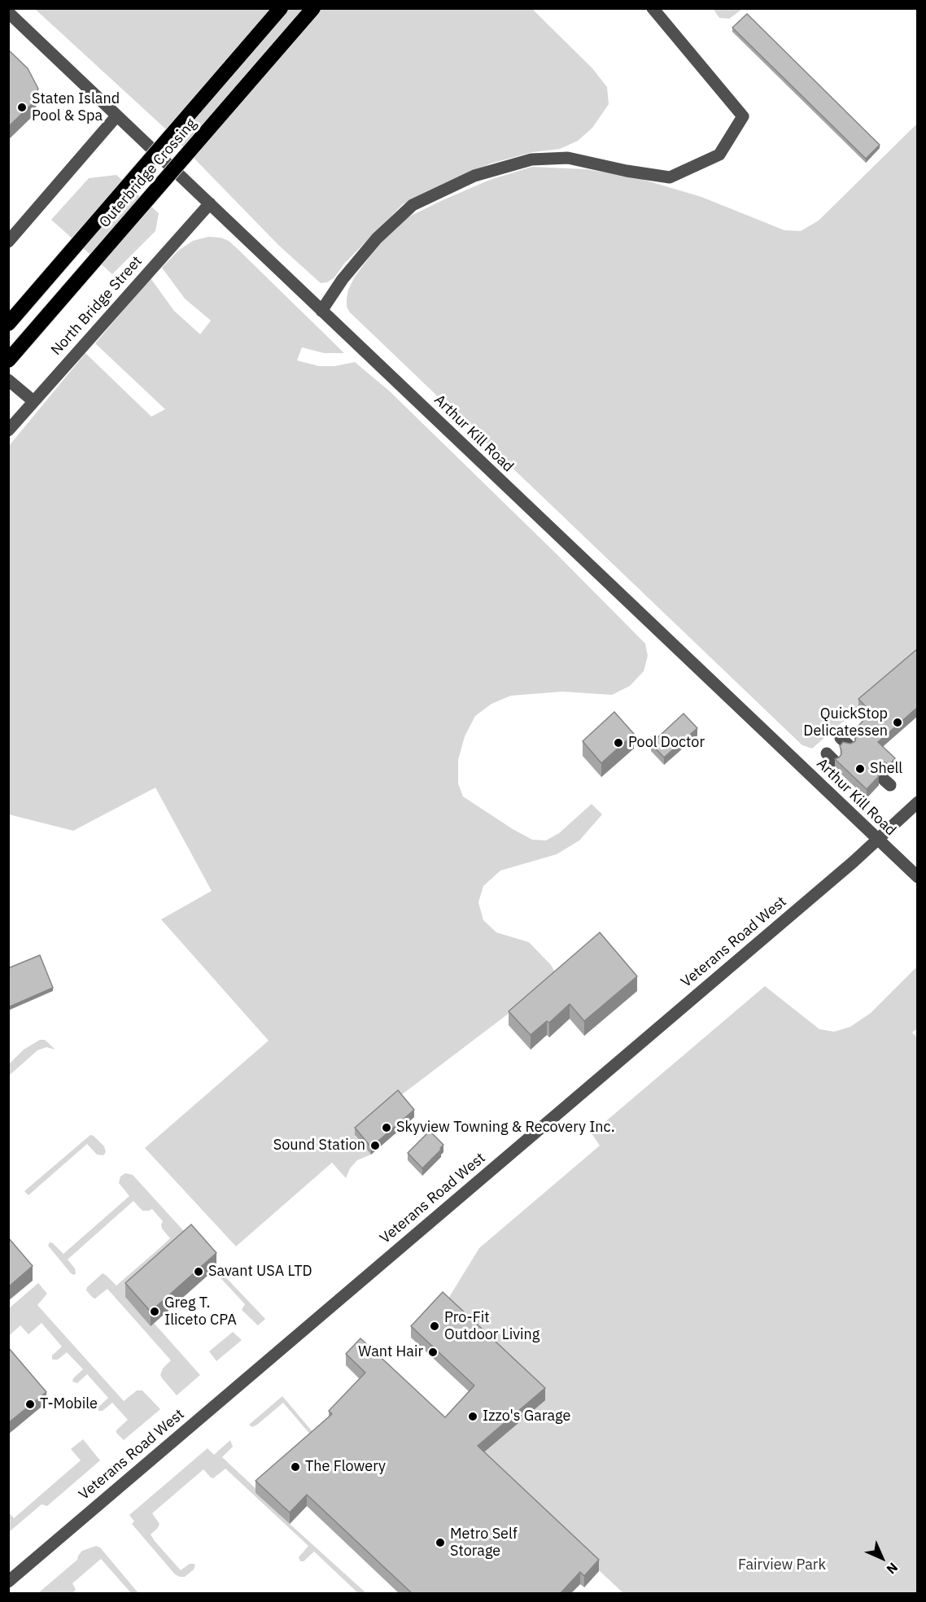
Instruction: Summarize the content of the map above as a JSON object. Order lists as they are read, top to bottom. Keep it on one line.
{"streets":{"highway":["Outerbridge Crossing"],"street":["North Bridge Street","Arthur Kill Road","Veterans Road West"]},"crossings":[["North Bridge Street","Arthur Kill Road"],["Arthur Kill Road","Veterans Road West"]],"parks":["Fairview Park"],"places":["Staten Island Pool & Spa","QuickStop Delicatessen","Pool Doctor","Shell","Skyview Towning & Recovery Inc.","Sound Station","Savant USA LTD","Greg T. Iliceto CPA","Pro-Fit Outdoor Living","Want Hair","T-Mobile","Izzo's Garage","The Flowery","Metro Self Storage"],"north":"bottom right"}
